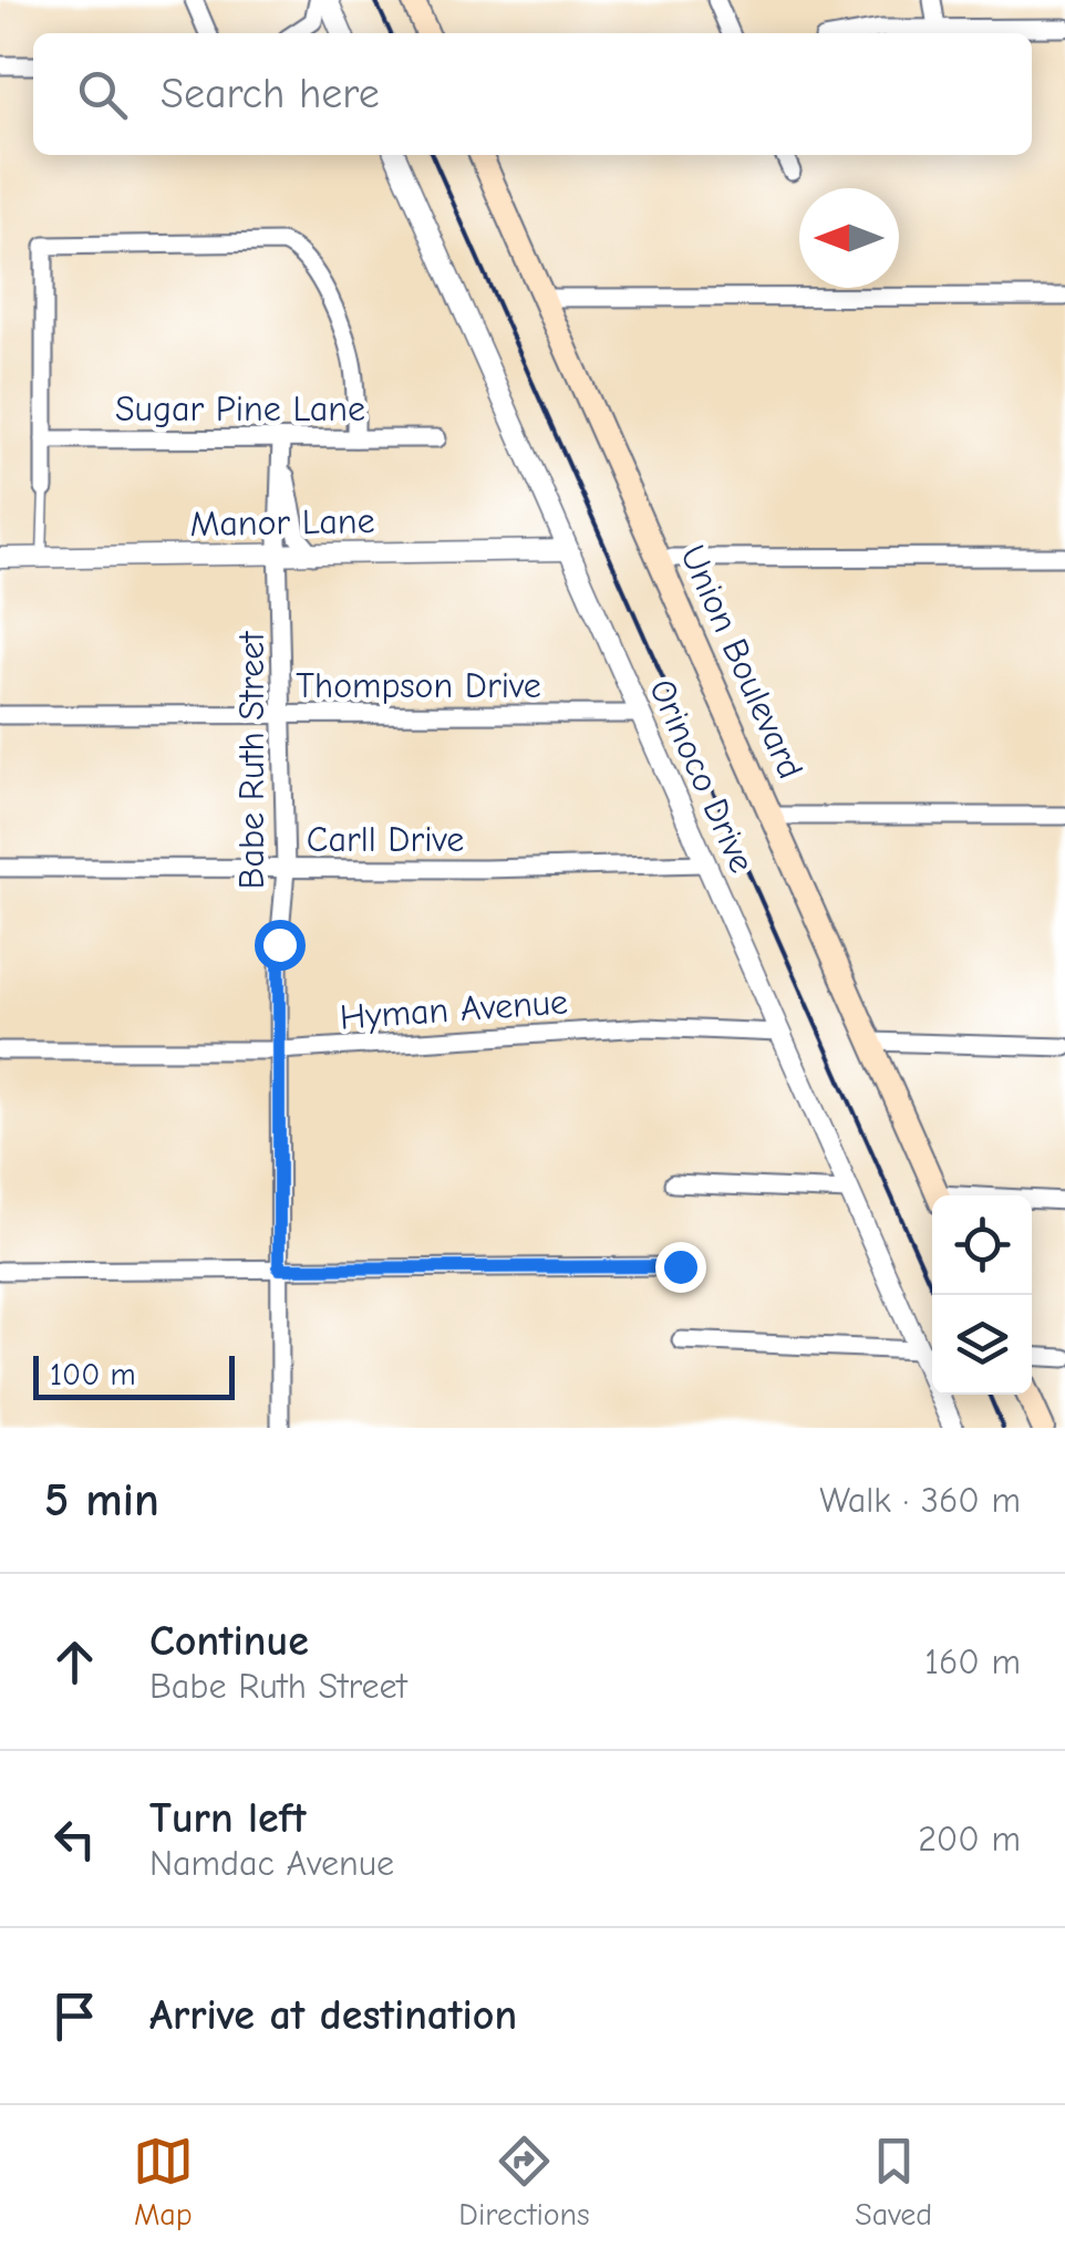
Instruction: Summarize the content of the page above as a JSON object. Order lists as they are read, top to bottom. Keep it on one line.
{"streets":{"main road":["Union Boulevard"],"street":["Sugar Pine Lane","Manor Lane","Thompson Drive","Babe Ruth Street","Orinoco Drive","Carll Drive","Hyman Avenue"]},"crossings":[["Sugar Pine Lane","Babe Ruth Street"],["Manor Lane","Babe Ruth Street"],["Manor Lane","Orinoco Drive"],["Thompson Drive","Babe Ruth Street"],["Thompson Drive","Orinoco Drive"],["Babe Ruth Street","Carll Drive"],["Babe Ruth Street","Hyman Avenue"],["Orinoco Drive","Carll Drive"],["Orinoco Drive","Hyman Avenue"]],"scale_bar":"100 m","north":"left","page":{"search":"Search here","scale":"100 m","heading":["5 min","Walk · 360 m"],"list":[["Continue","Babe Ruth Street","160 m"],["Turn left","Namdac Avenue","200 m"],"Arrive at destination"],"nav":["Map","Directions","Saved"]}}
